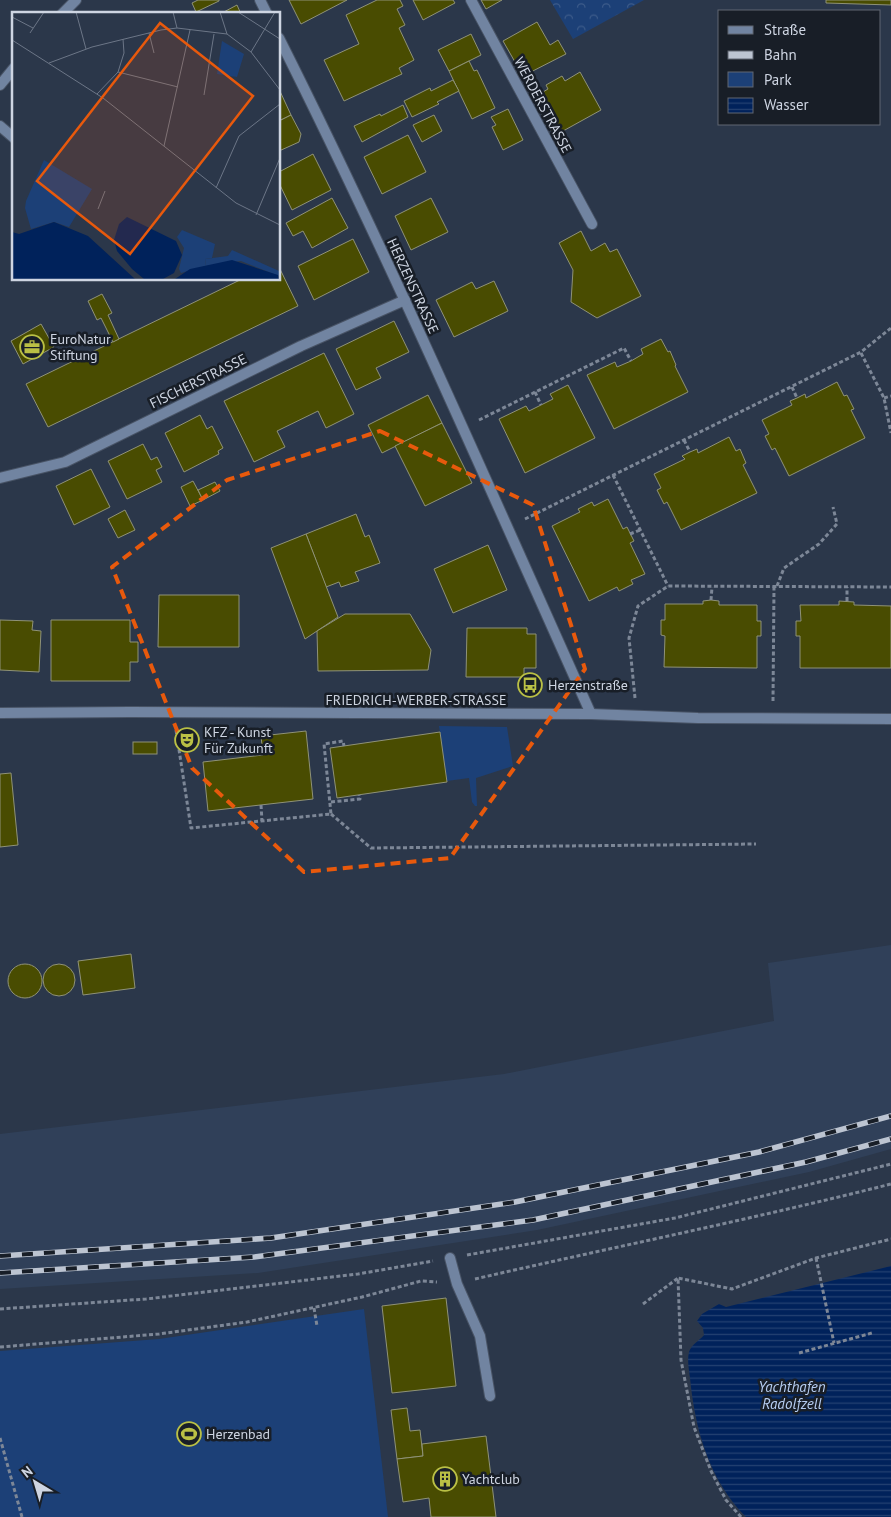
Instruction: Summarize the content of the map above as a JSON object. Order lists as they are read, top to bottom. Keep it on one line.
{"streets":{"street":["WERDERSTRASSE","HERZENSTRASSE","FISCHERSTRASSE","FRIEDRICH-WERBER-STRASSE"]},"crossings":[["HERZENSTRASSE","FISCHERSTRASSE"],["HERZENSTRASSE","FRIEDRICH-WERBER-STRASSE"]],"water":["Yachthafen Radolfzell"],"places":{"office":["EuroNatur Stiftung"],"bus stop":["Herzenstraße"],"theatre":["KFZ - Kunst Für Zukunft"],"sports":["Herzenbad"],"building":["Yachtclub"]},"legend":["Straße","Bahn","Park","Wasser"],"north":"top left"}
